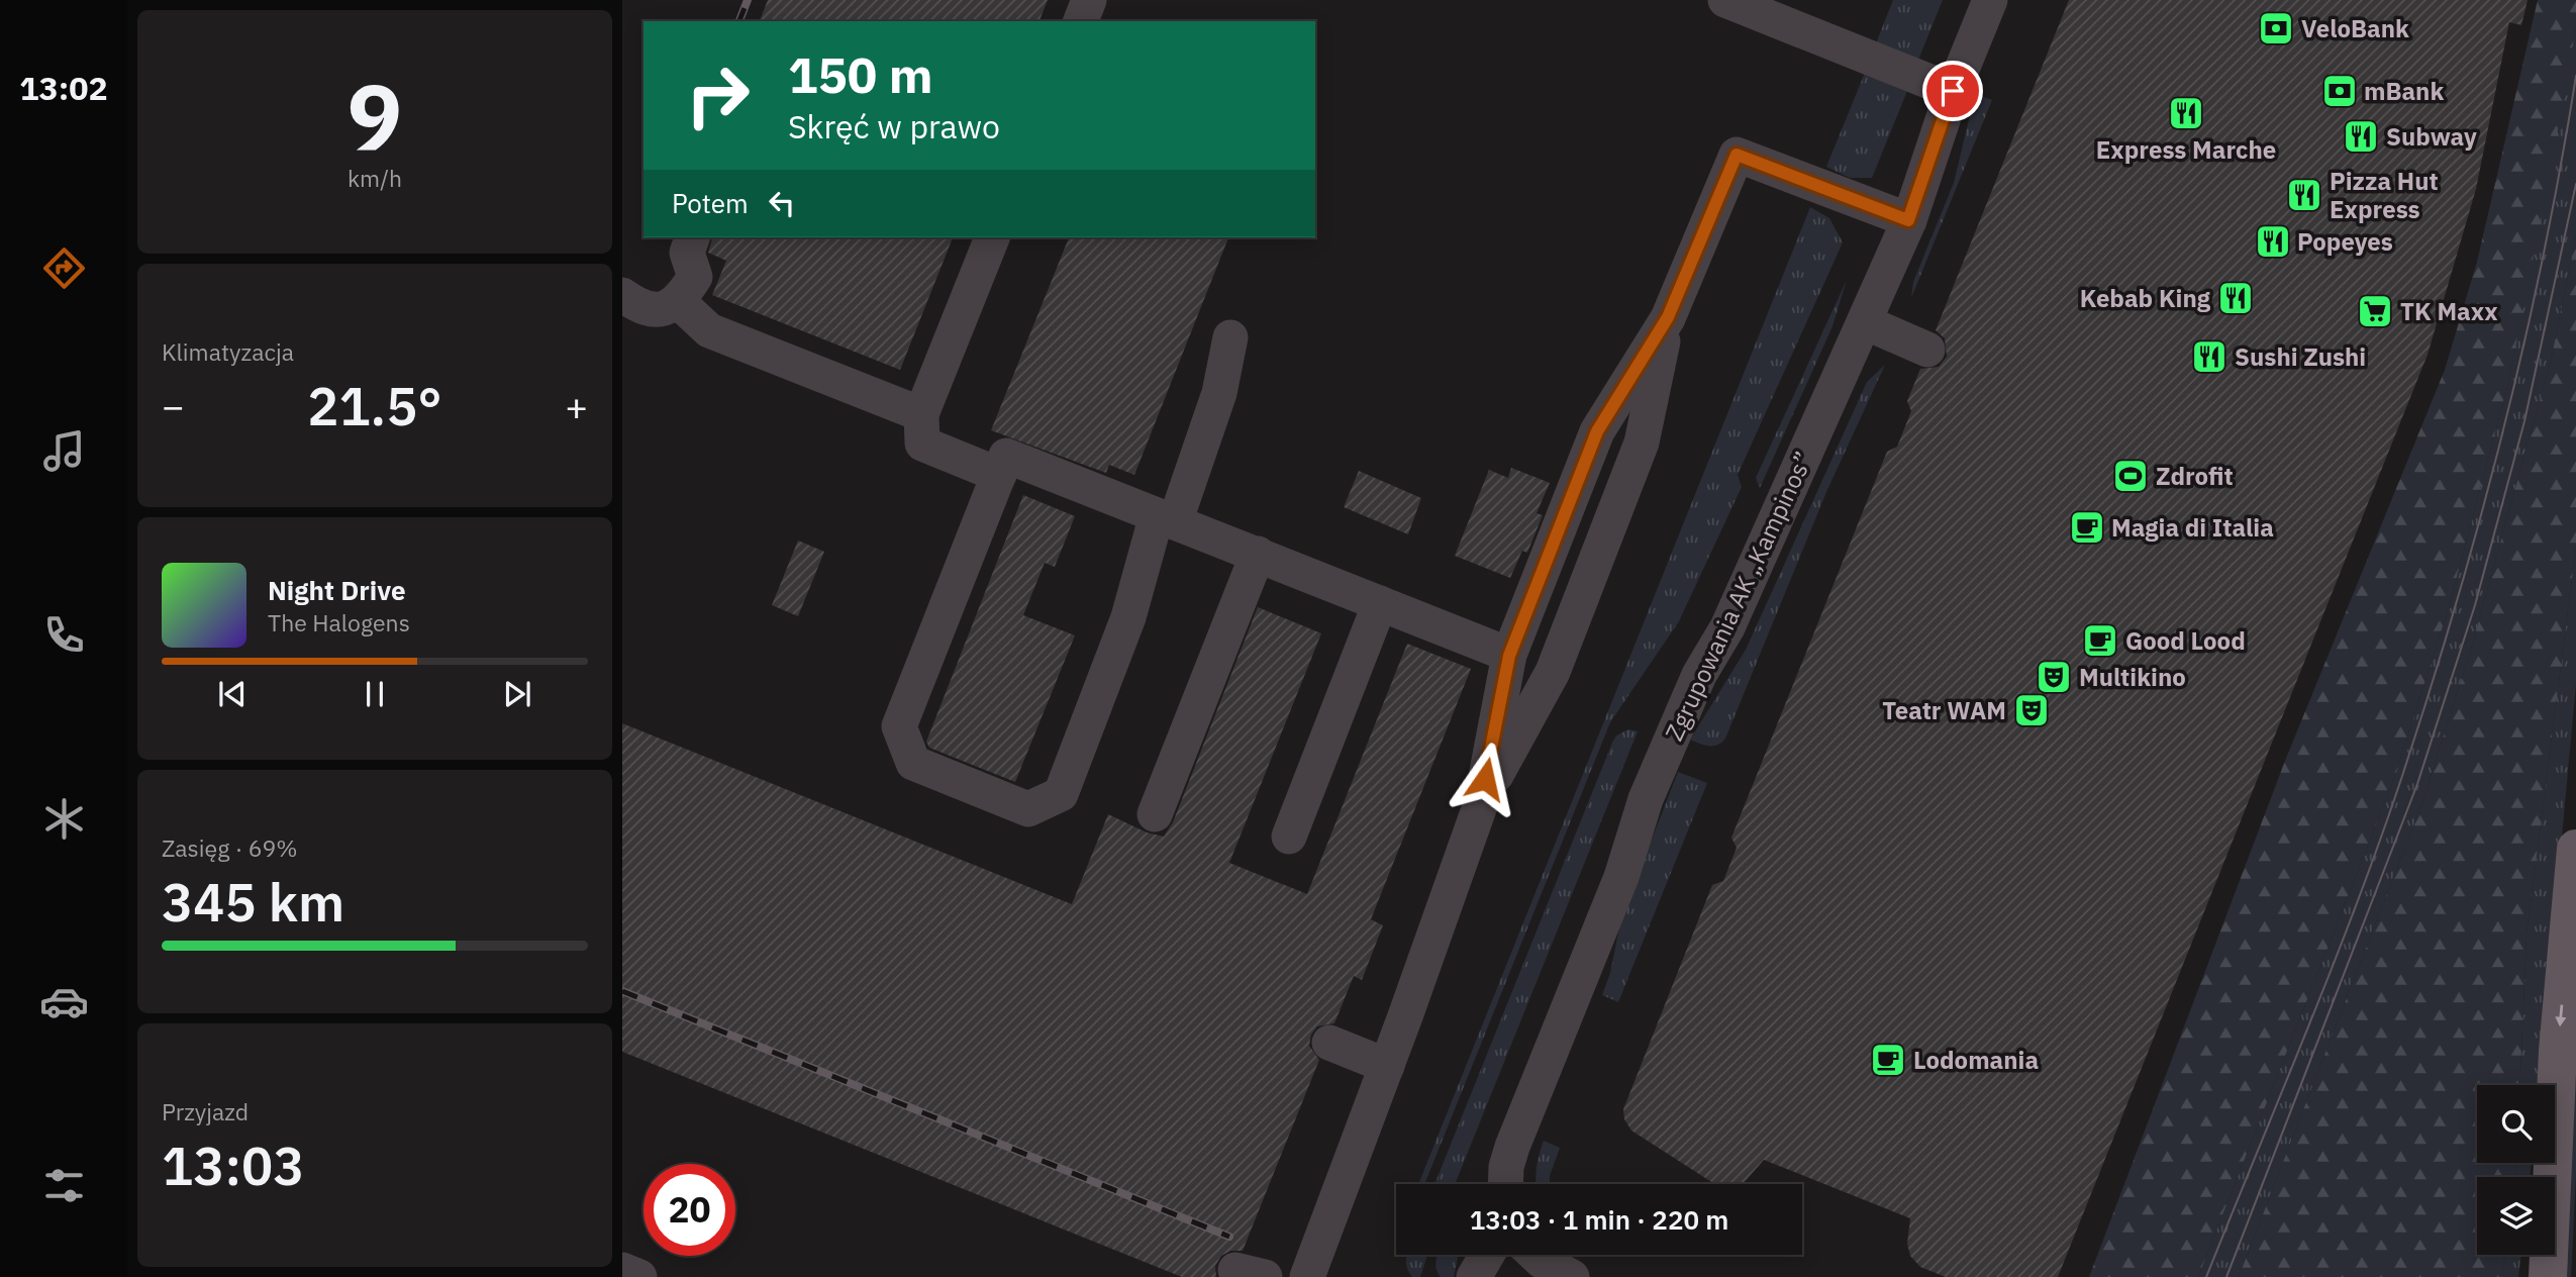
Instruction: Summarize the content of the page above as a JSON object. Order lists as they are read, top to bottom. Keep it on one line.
{"streets":{"street":["Zgrupowania AK „Kampinos”"]},"places":{"bank":["VeloBank","mBank"],"restaurant":["Express Marche","Subway","Pizza Hut Express","Popeyes","Kebab King","Sushi Zushi"],"supermarket":["TK Maxx"],"sports":["Zdrofit"],"cafe":["Magia di Italia","Good Lood","Lodomania"],"theatre":["Multikino","Teatr WAM"]},"page":{"tabs":"13:02","tile":[["9","km/h"],"Klimatyzacja",["Zasięg · 69%","345 km"],["Przyjazd","13:03"]],"turn":["150 m","Skręć w prawo"],"then":"Potem","heat":["−","21.5°","+"],"song":["Night Drive","The Halogens"],"limit":"20","trip":"13:03 · 1 min · 220 m"}}
